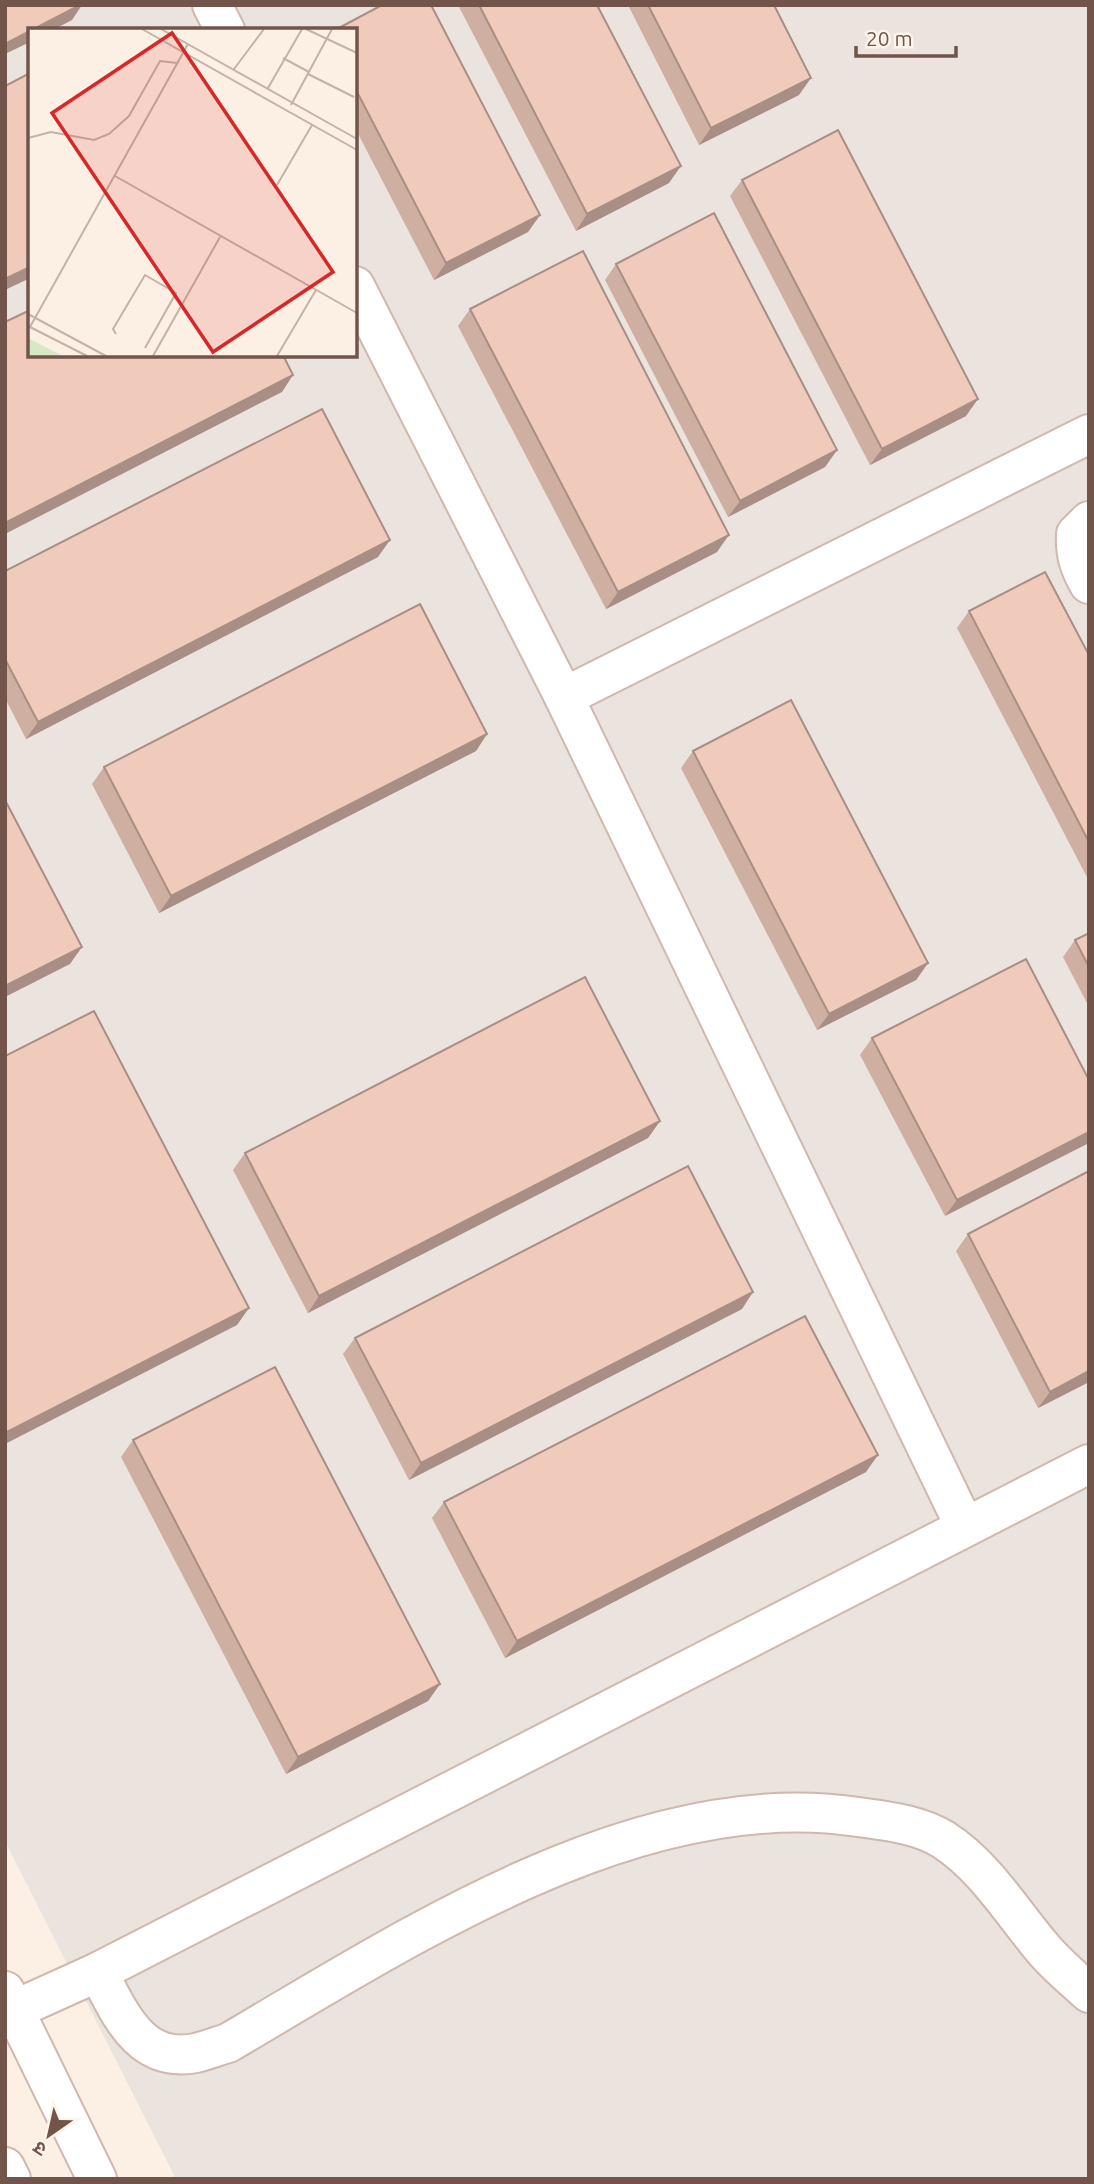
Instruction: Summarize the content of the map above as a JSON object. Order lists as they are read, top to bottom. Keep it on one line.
{"scale_bar":"20 m","north":"bottom left"}
